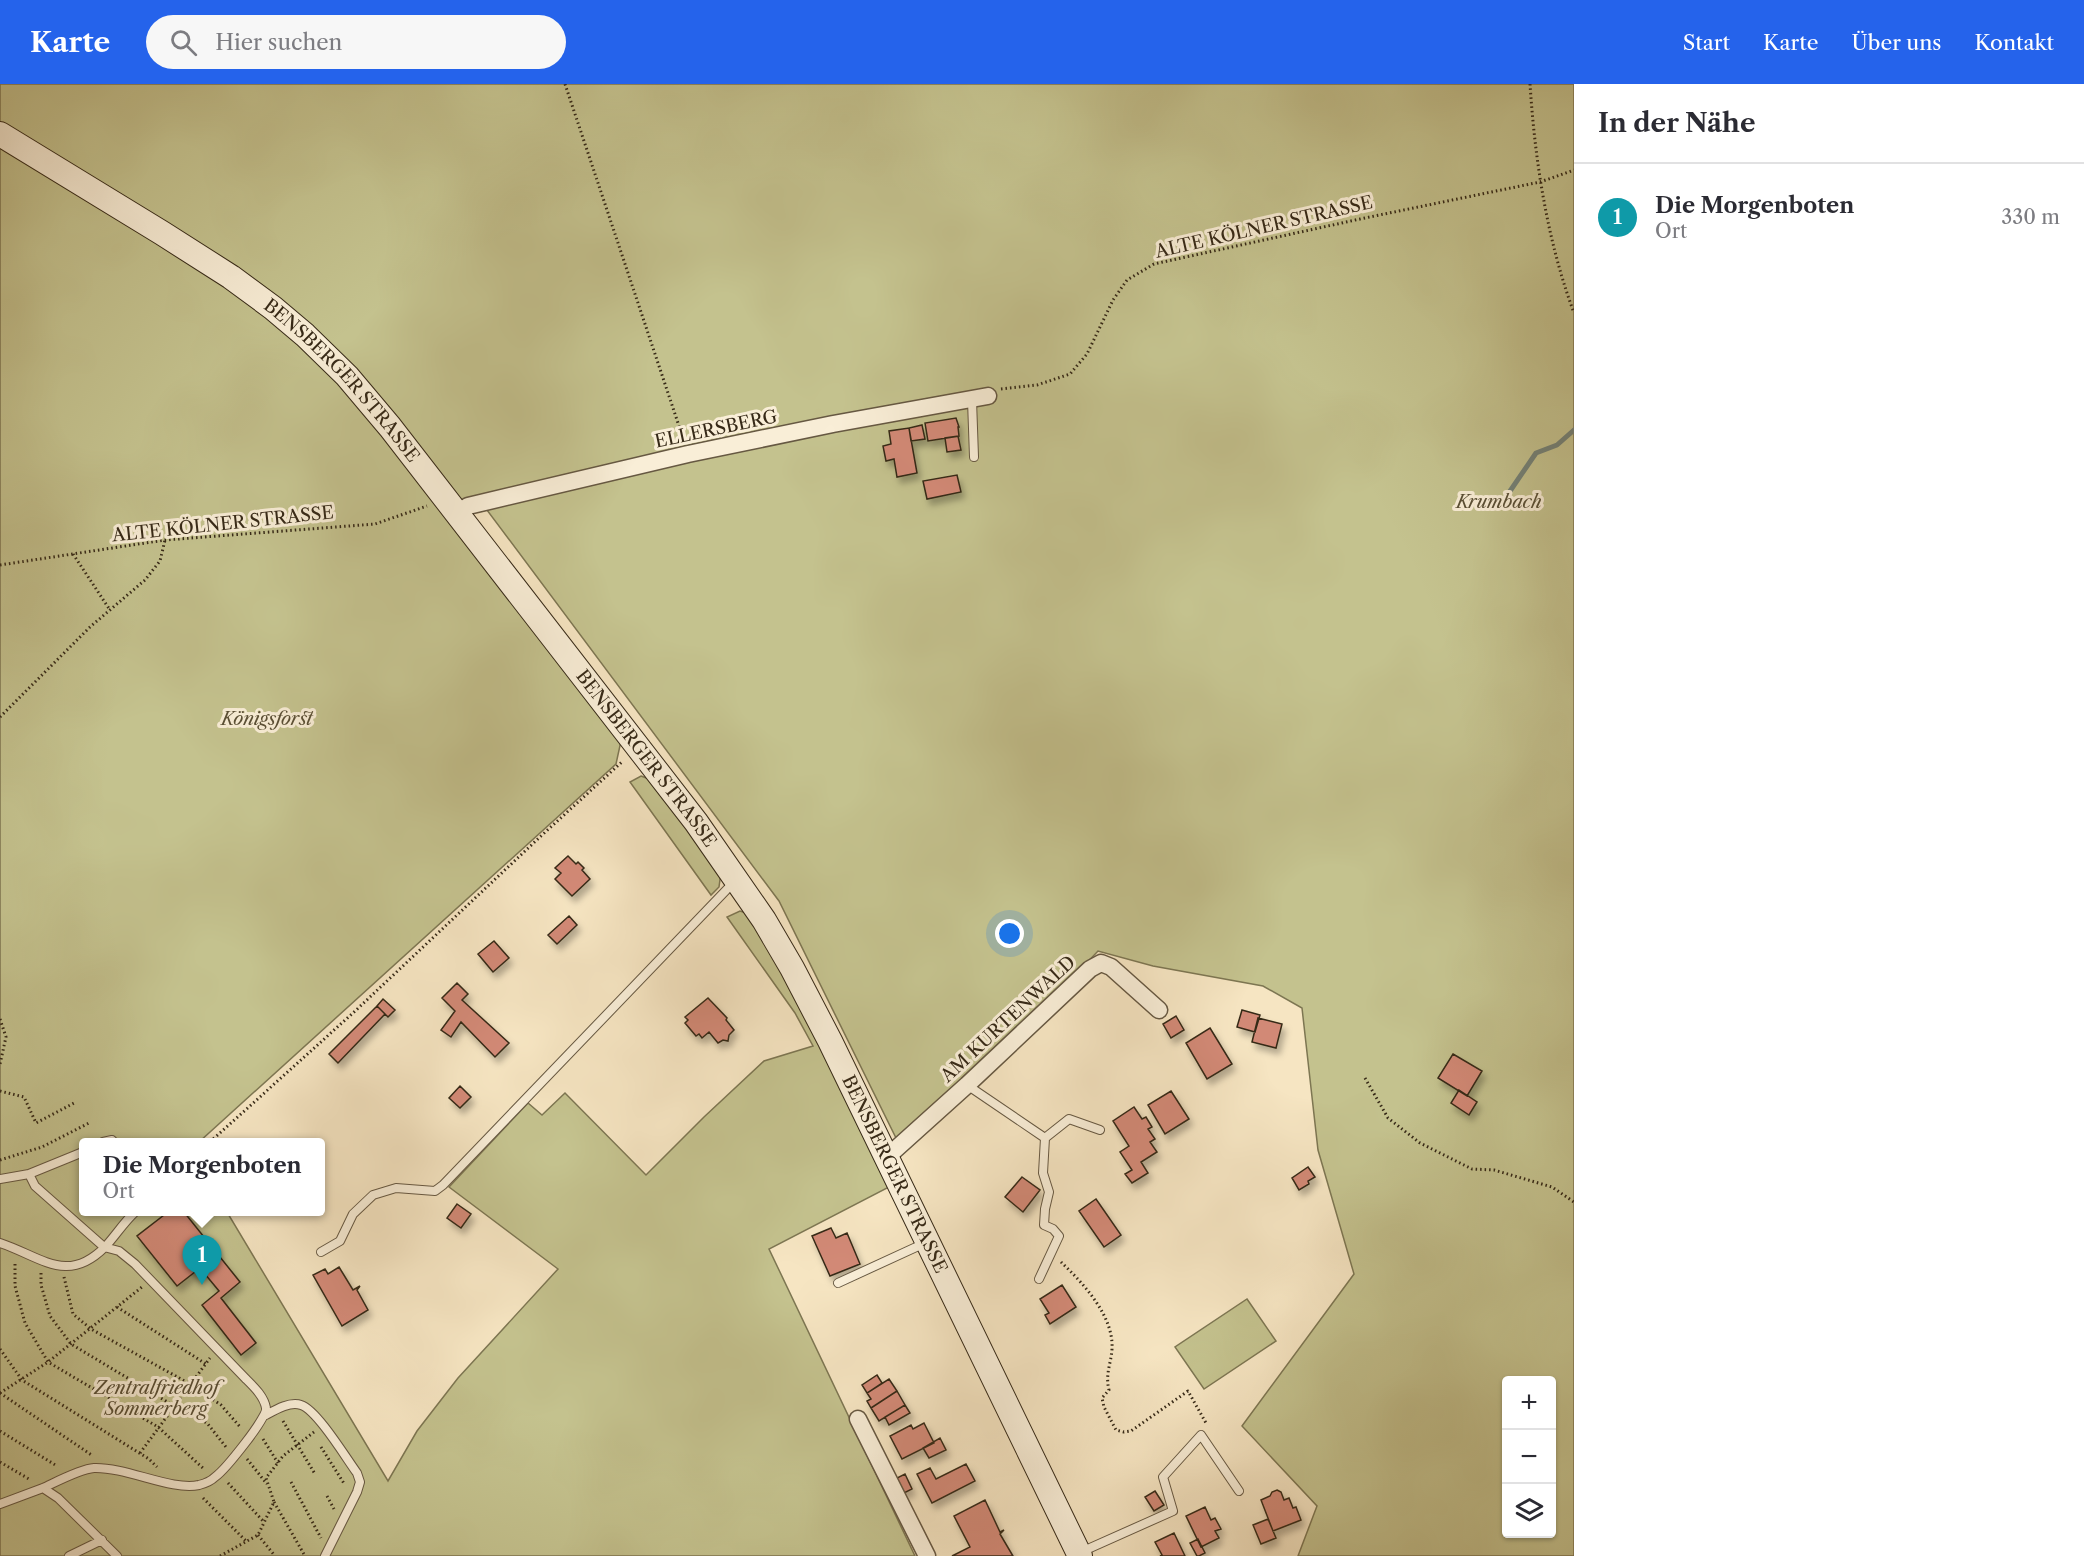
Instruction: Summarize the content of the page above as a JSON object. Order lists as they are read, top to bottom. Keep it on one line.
{"streets":{"main road":["BENSBERGER STRASSE"],"street":["ELLERSBERG","AM KURTENWALD"],"path":["ALTE KÖLNER STRASSE"]},"crossings":[["ALTE KÖLNER STRASSE","BENSBERGER STRASSE"],["ALTE KÖLNER STRASSE","ELLERSBERG"],["BENSBERGER STRASSE","ELLERSBERG"],["BENSBERGER STRASSE","AM KURTENWALD"]],"parks":["Krumbach","Königsforst","Zentralfriedhof Sommerberg"],"page":{"header":"Karte","search":"Hier suchen","nav":["Start","Karte","Über uns","Kontakt"],"heading":"In der Nähe","list":[{"mark":"1","name":"Die Morgenboten","note":"Ort","value":"330 m"}],"popup":["Die Morgenboten","Ort"],"pins":"1","map_buttons":["+","−"]}}
